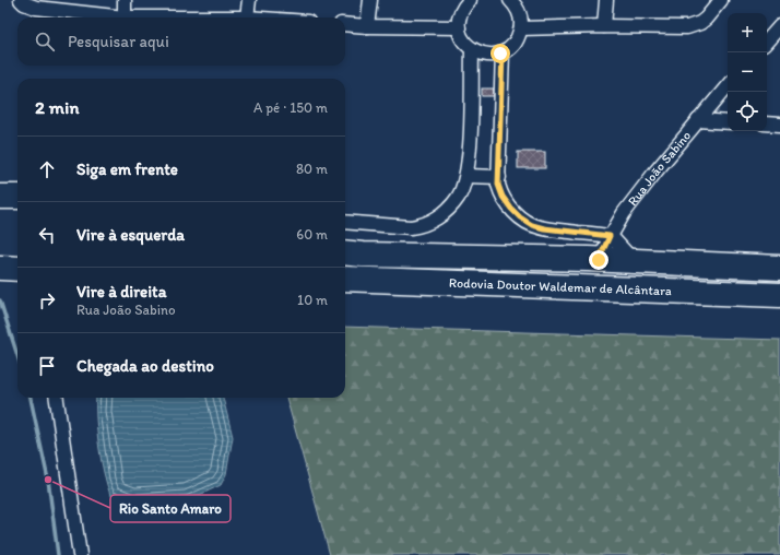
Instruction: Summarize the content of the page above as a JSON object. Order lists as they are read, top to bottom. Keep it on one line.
{"streets":{"highway":["Rodovia Doutor Waldemar de Alcântara"],"street":["Rua João Sabino"]},"crossings":[["Rua João Sabino","Rodovia Doutor Waldemar de Alcântara"]],"places":["Rio Santo Amaro"],"page":{"map_buttons":["+","−"],"search":"Pesquisar aqui","heading":["2 min","A pé · 150 m"],"list":[["Siga em frente","80 m"],["Vire à esquerda","60 m"],["Vire à direita","Rua João Sabino","10 m"],"Chegada ao destino"]}}
